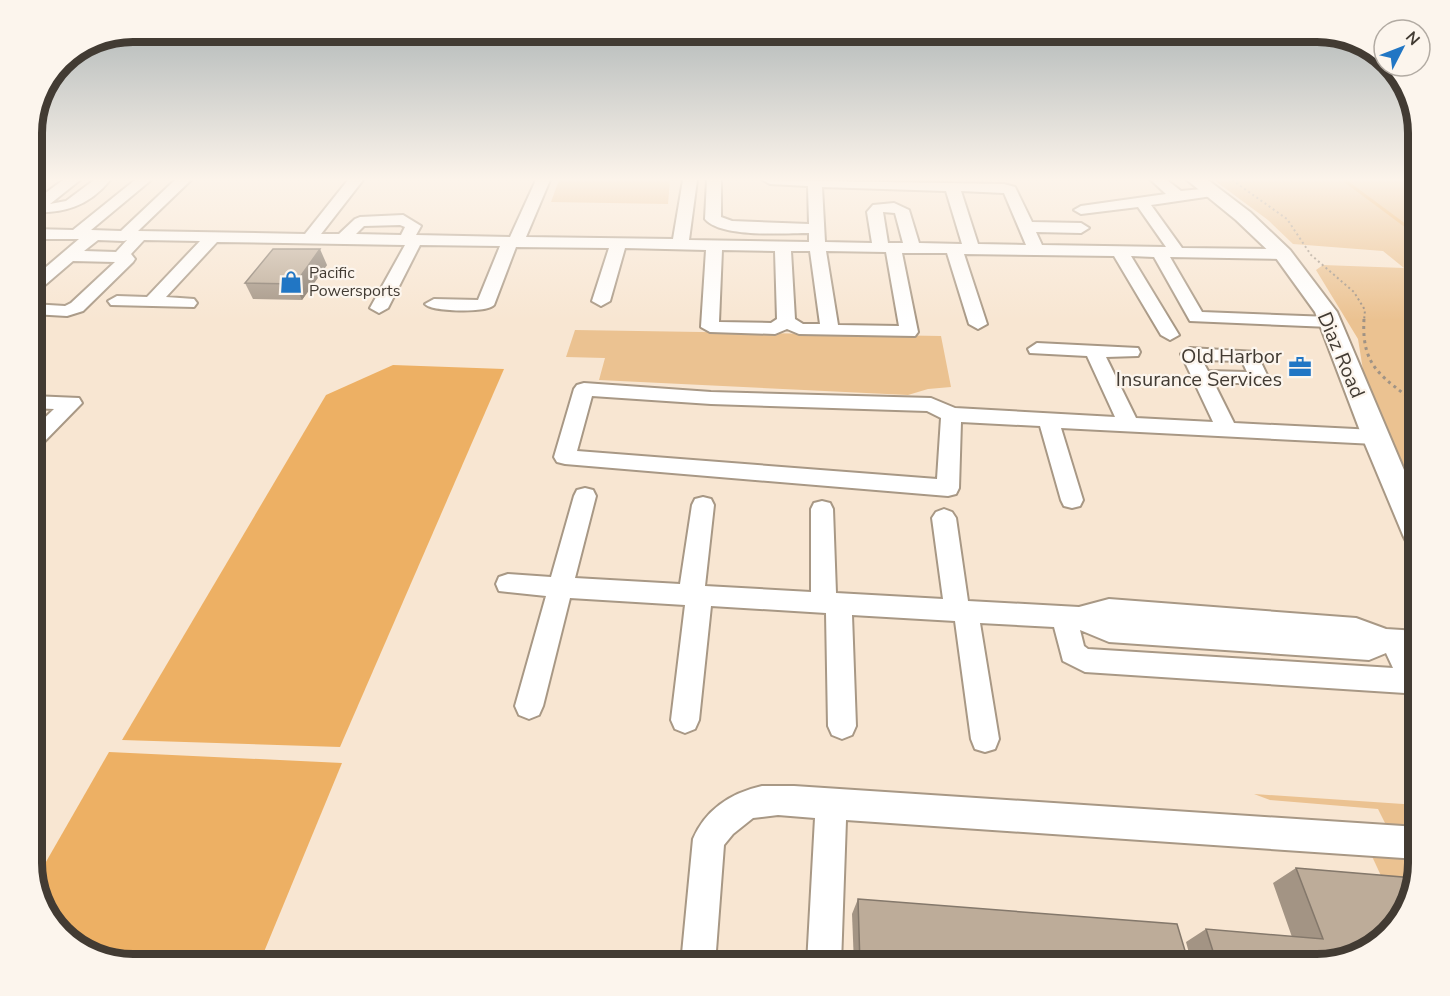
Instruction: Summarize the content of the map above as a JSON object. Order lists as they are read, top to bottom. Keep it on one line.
{"streets":{"main road":["Diaz Road"]},"places":{"shop":["Pacific Powersports"],"office":["Old Harbor Insurance Services"]},"north":"top right"}
